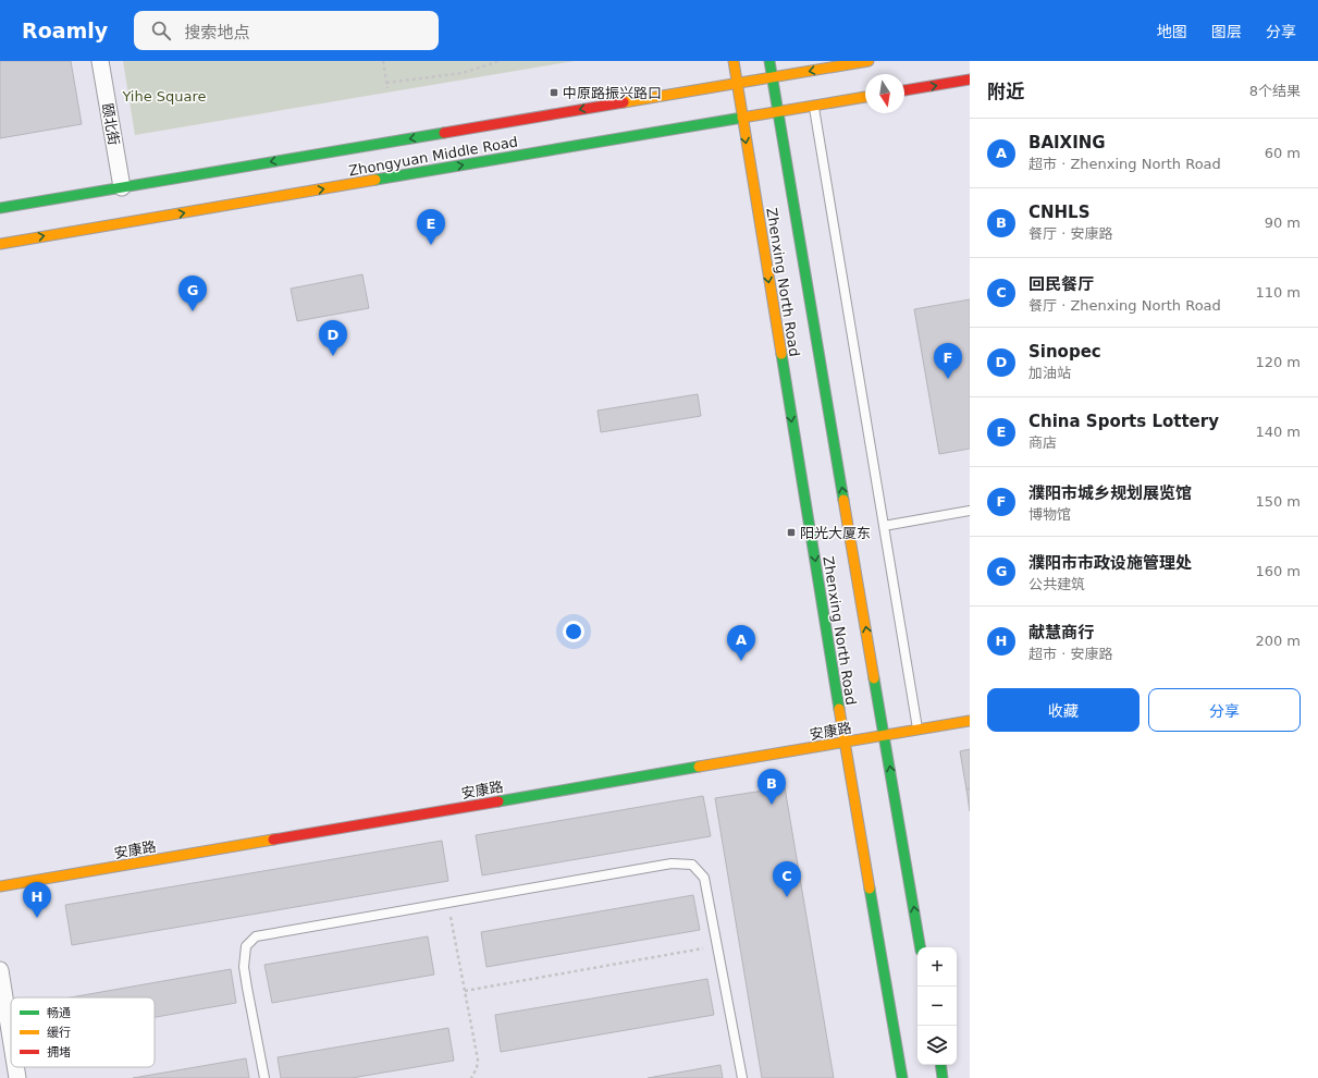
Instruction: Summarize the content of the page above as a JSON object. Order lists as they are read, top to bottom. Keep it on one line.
{"streets":{"street":["颐北街","Zhongyuan Middle Road","Zhenxing North Road","安康路"]},"crossings":[["颐北街","Zhongyuan Middle Road"],["Zhongyuan Middle Road","Zhenxing North Road"],["Zhenxing North Road","安康路"]],"parks":["Yihe Square"],"places":{"transit":["中原路振兴路口","阳光大厦东"]},"legend":["畅通","缓行","拥堵"],"north":"bottom","page":{"header":"Roamly","search":"搜索地点","nav":["地图","图层","分享"],"heading":["附近","8个结果"],"list":[{"mark":"A","name":"BAIXING","note":"超市 · Zhenxing North Road","value":"60 m"},{"mark":"B","name":"CNHLS","note":"餐厅 · 安康路","value":"90 m"},{"mark":"C","name":"回民餐厅","note":"餐厅 · Zhenxing North Road","value":"110 m"},{"mark":"D","name":"Sinopec","note":"加油站","value":"120 m"},{"mark":"E","name":"China Sports Lottery","note":"商店","value":"140 m"},{"mark":"F","name":"濮阳市城乡规划展览馆","note":"博物馆","value":"150 m"},{"mark":"G","name":"濮阳市市政设施管理处","note":"公共建筑","value":"160 m"},{"mark":"H","name":"献慧商行","note":"超市 · 安康路","value":"200 m"}],"pins":["E","G","D","F","A","B","C","H"],"buttons":["收藏","分享"],"map_buttons":["+","−"]}}
